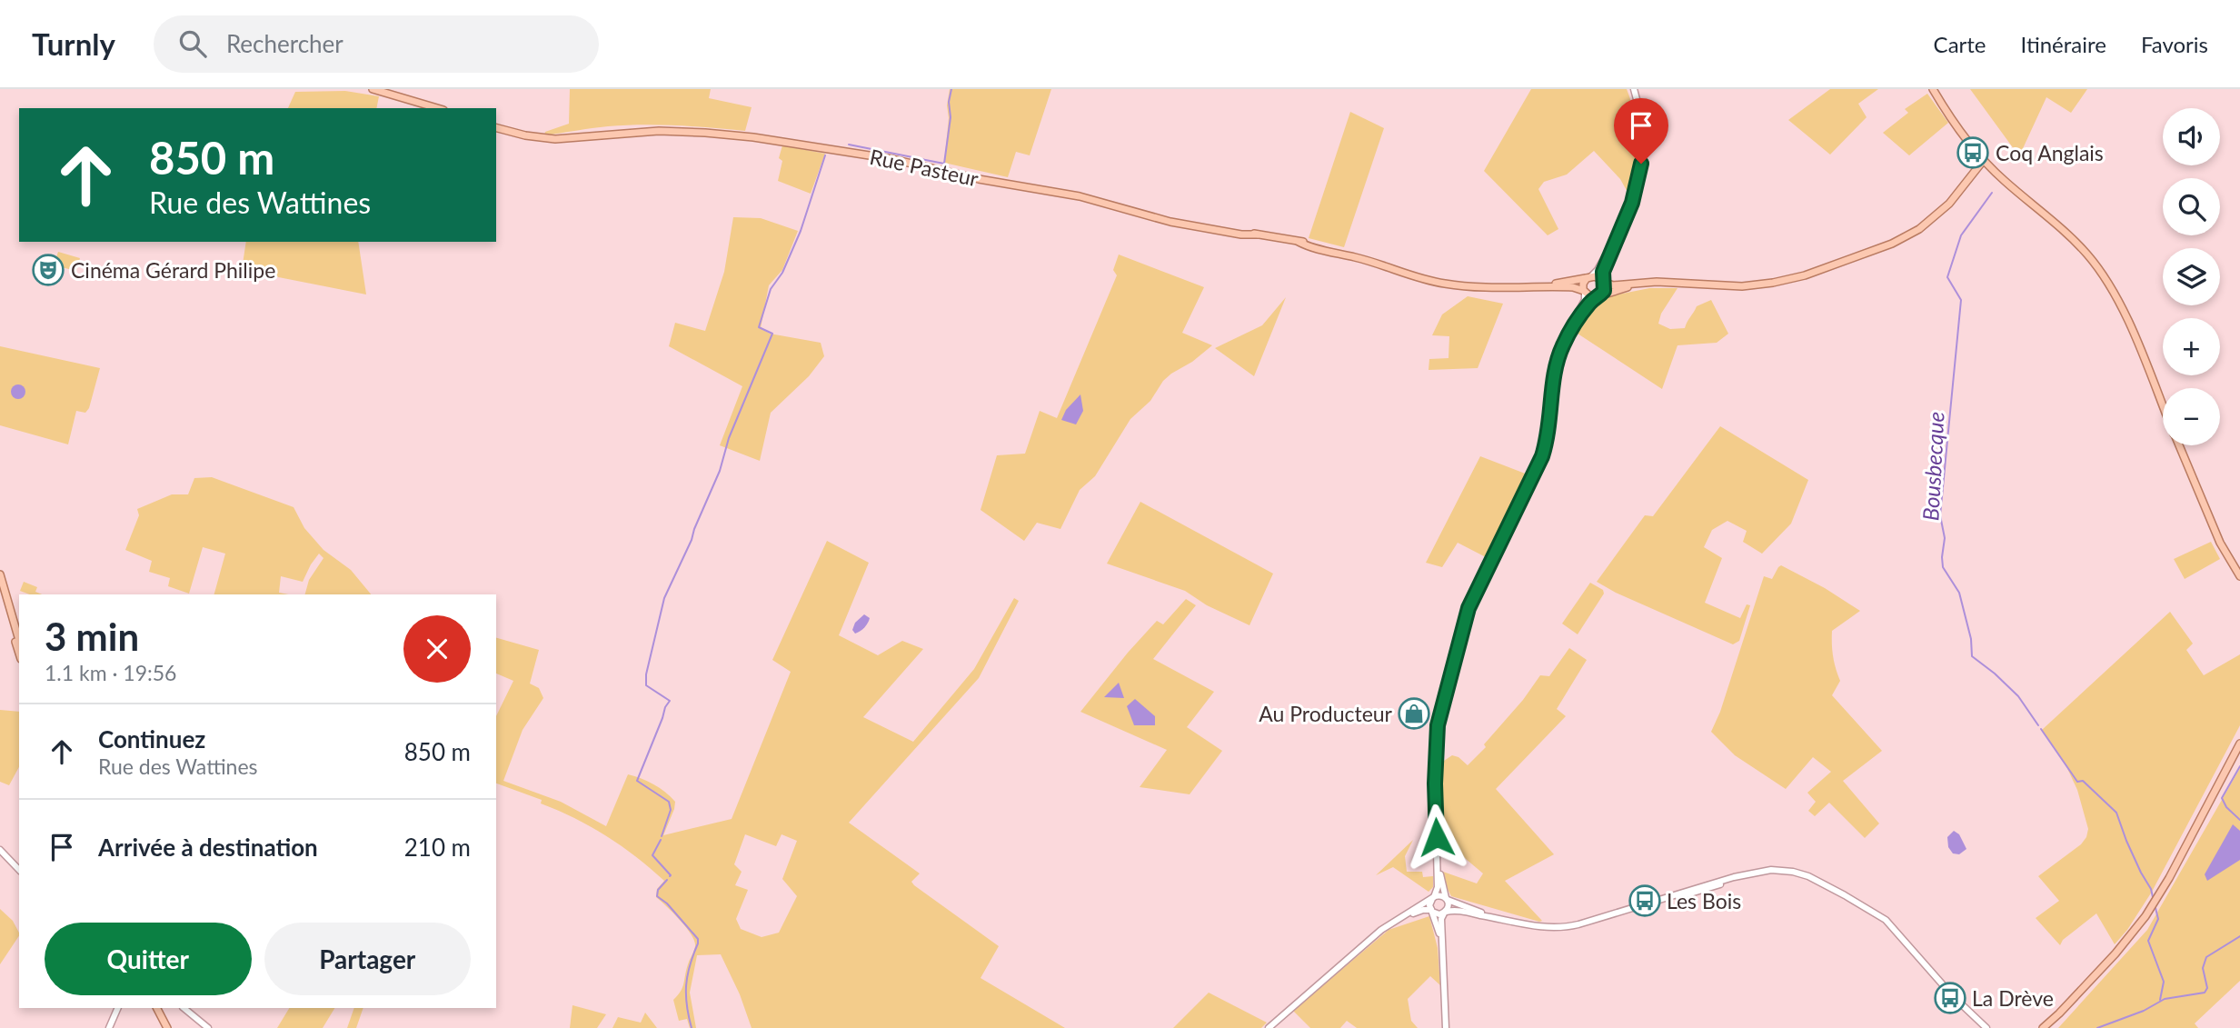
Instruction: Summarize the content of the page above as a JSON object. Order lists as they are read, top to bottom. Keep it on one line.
{"streets":{"main road":["Rue Pasteur"]},"water":["Bousbecque"],"places":{"bus stop":["Coq Anglais","Les Bois","La Drève"],"theatre":["Cinéma Gérard Philipe"],"shop":["Au Producteur"]},"page":{"header":"Turnly","search":"Rechercher","nav":["Carte","Itinéraire","Favoris"],"map_buttons":["+","−"],"turn":["850 m","Rue des Wattines"],"heading":["3 min","1.1 km · 19:56"],"list":[{"name":"Continuez","note":"Rue des Wattines","value":"850 m"},{"name":"Arrivée à destination","value":"210 m"}],"buttons":["Quitter","Partager"]}}
